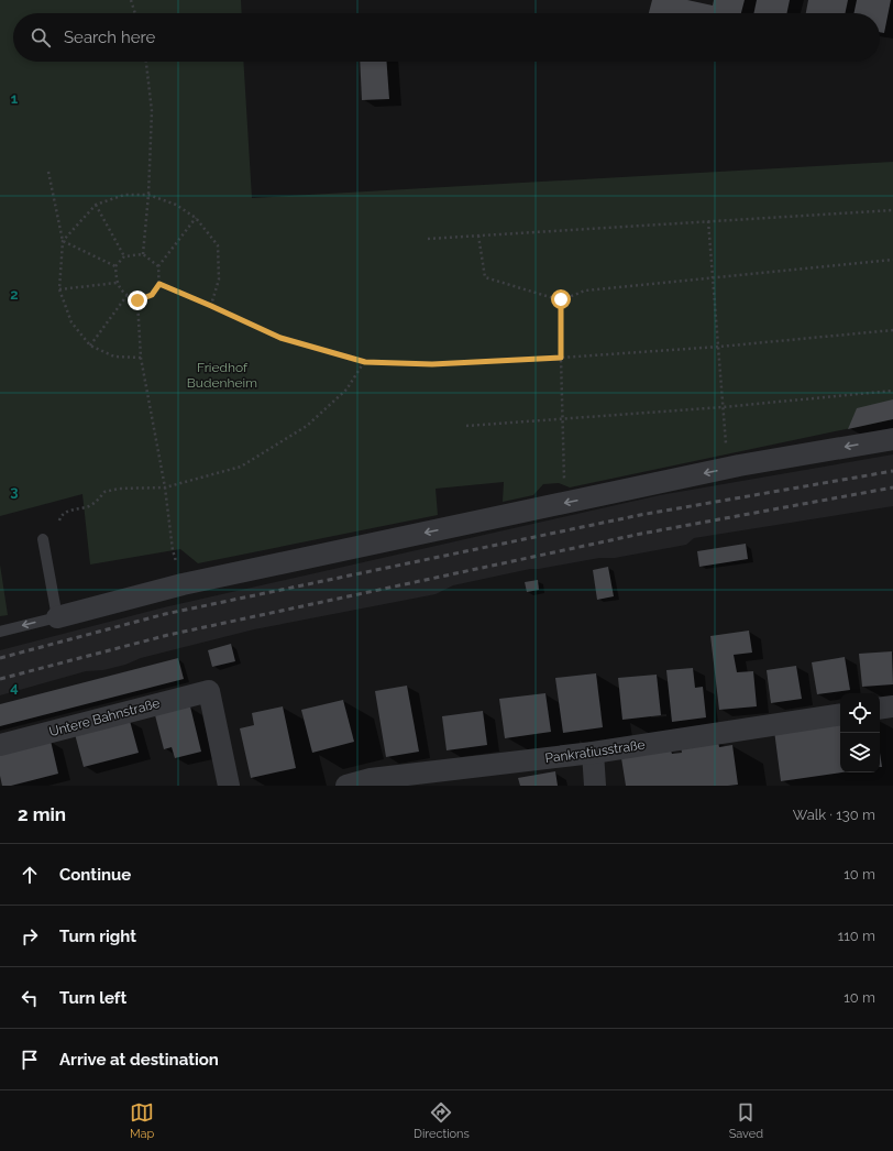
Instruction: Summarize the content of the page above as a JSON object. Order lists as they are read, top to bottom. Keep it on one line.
{"streets":{"street":["Untere Bahnstraße","Pankratiusstraße"]},"parks":["Friedhof Budenheim"],"page":{"search":"Search here","heading":["2 min","Walk · 130 m"],"list":[["Continue","10 m"],["Turn right","110 m"],["Turn left","10 m"],"Arrive at destination"],"nav":["Map","Directions","Saved"]},"grid":{"rows":["1","2","3","4"]}}
